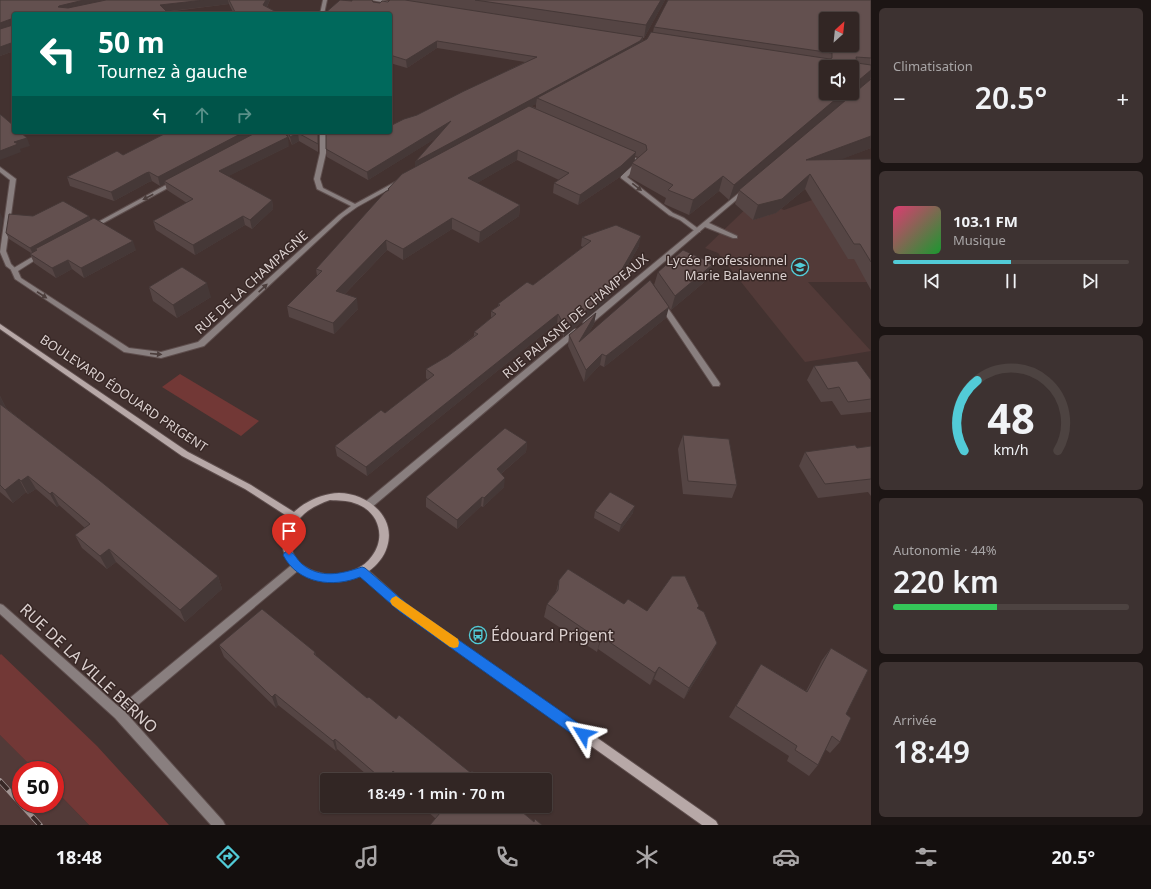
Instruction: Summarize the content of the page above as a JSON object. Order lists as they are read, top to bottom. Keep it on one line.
{"streets":{"main road":["BOULEVARD ÉDOUARD PRIGENT"],"street":["RUE DE LA CHAMPAGNE","RUE PALASNE DE CHAMPEAUX","RUE DE LA VILLE BERNO"]},"crossings":[["RUE PALASNE DE CHAMPEAUX","BOULEVARD ÉDOUARD PRIGENT"]],"one_way":["RUE DE LA CHAMPAGNE"],"places":{"school or university":["Lycée Professionnel Marie Balavenne"],"bus stop":["Édouard Prigent"]},"north":"top right","page":{"tile":["Climatisation",["Autonomie · 44%","220 km"],["Arrivée","18:49"]],"turn":["50 m","Tournez à gauche"],"heat":["−","20.5°","+"],"song":["103.1 FM","Musique"],"limit":"50","trip":"18:49 · 1 min · 70 m","tabs":["18:48","20.5°"],"gauge":["48","km/h"]}}
